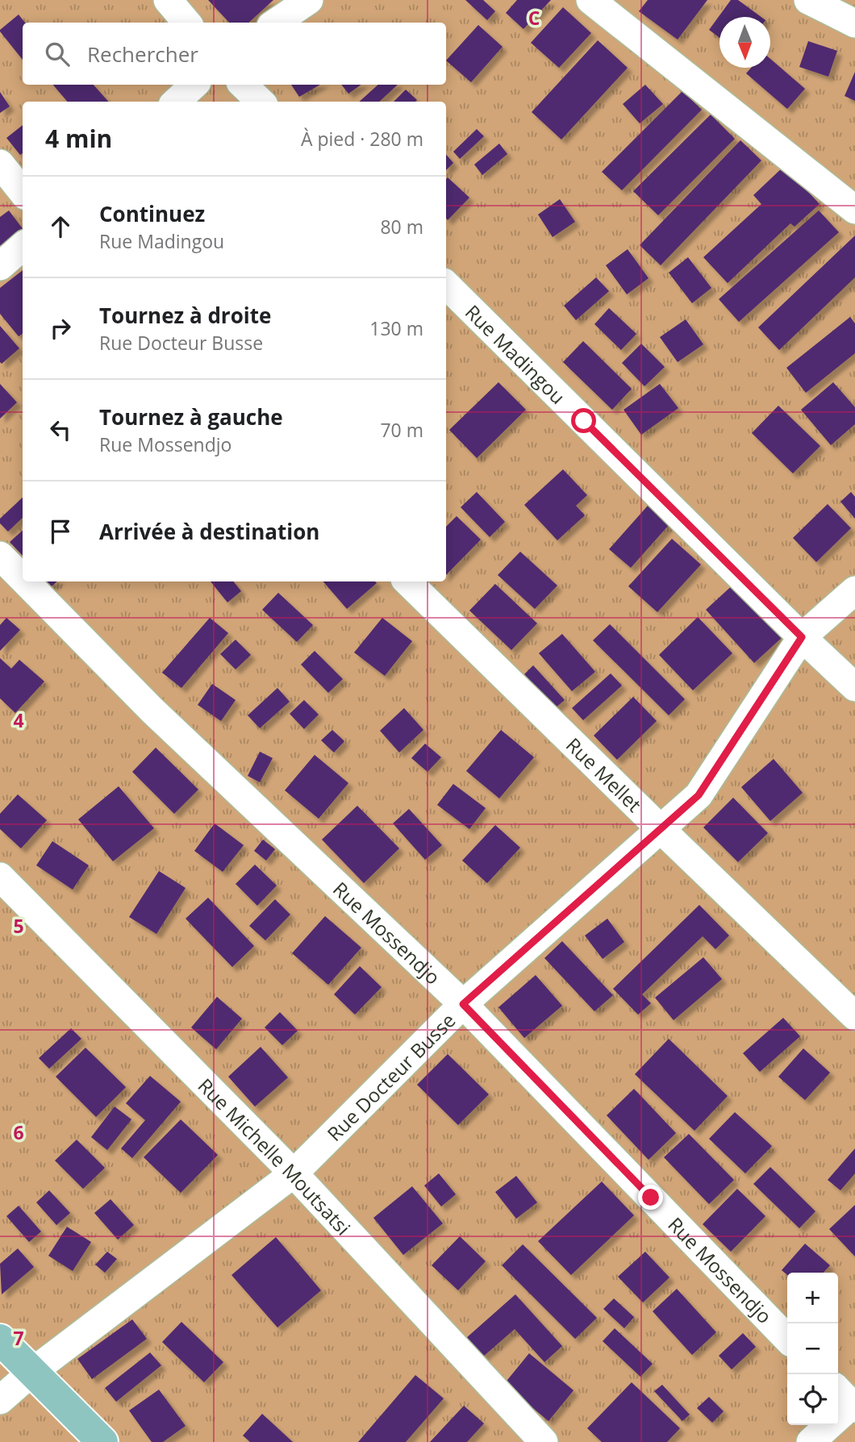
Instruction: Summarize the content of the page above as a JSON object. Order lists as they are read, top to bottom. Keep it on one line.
{"streets":{"street":["Rue Madingou","Rue Mellet","Rue Mossendjo","Rue Docteur Busse","Rue Michelle Moutsatsi"]},"crossings":[["Rue Madingou","Rue Docteur Busse"],["Rue Mellet","Rue Docteur Busse"],["Rue Mossendjo","Rue Docteur Busse"],["Rue Docteur Busse","Rue Michelle Moutsatsi"]],"north":"bottom","page":{"search":"Rechercher","heading":["4 min","À pied · 280 m"],"list":[["Continuez","Rue Madingou","80 m"],["Tournez à droite","Rue Docteur Busse","130 m"],["Tournez à gauche","Rue Mossendjo","70 m"],"Arrivée à destination"],"map_buttons":["+","−"]},"grid":{"columns":["C"],"rows":["4","5","6","7"]}}
